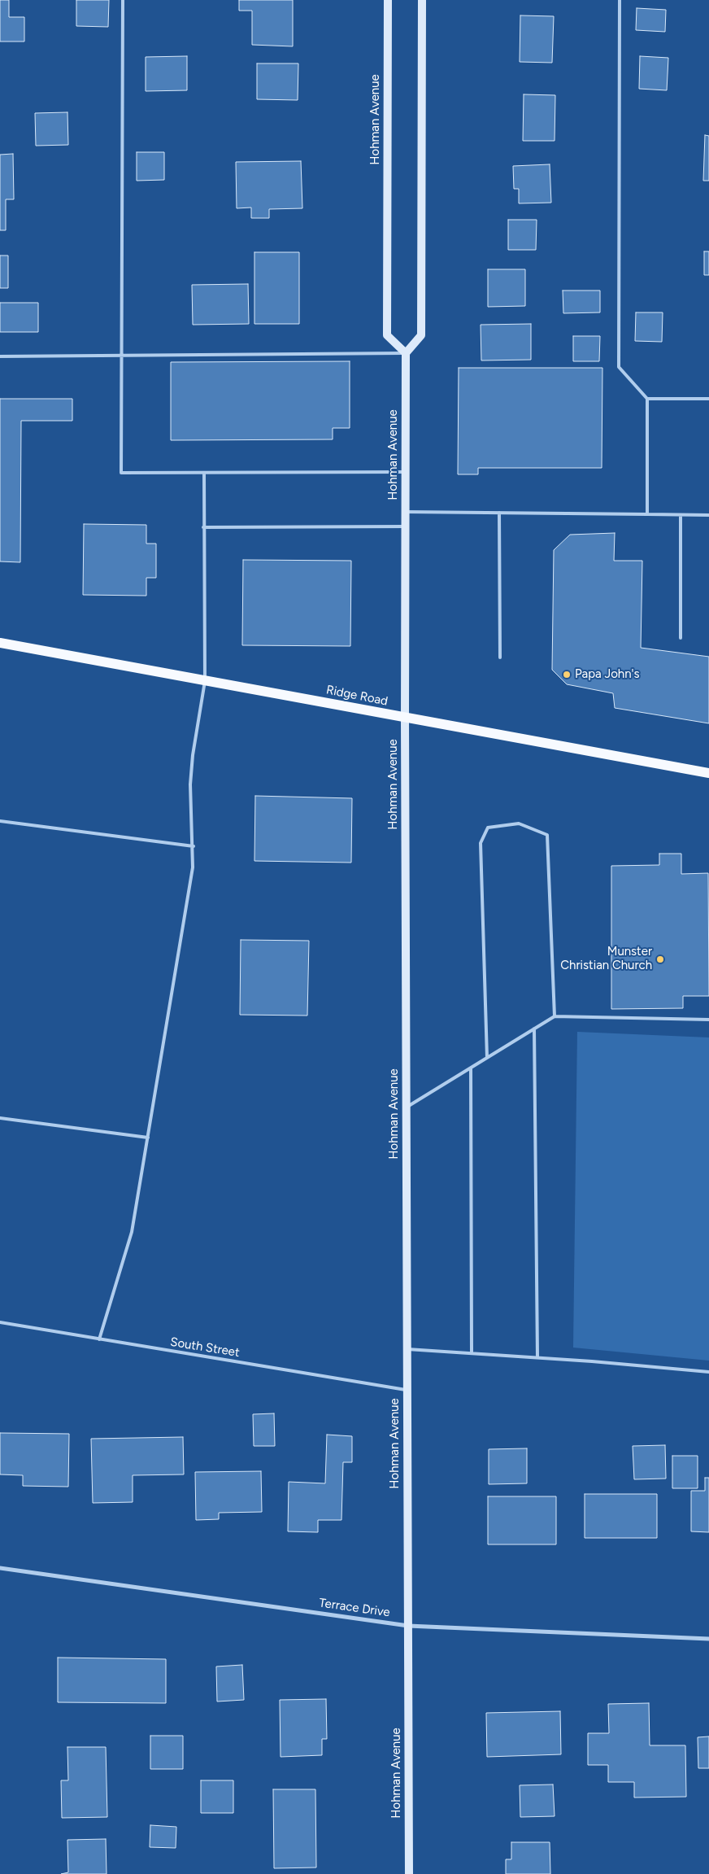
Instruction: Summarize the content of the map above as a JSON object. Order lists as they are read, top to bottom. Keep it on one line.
{"streets":{"main road":["Ridge Road"],"street":["Hohman Avenue","Terrace Drive"],"lane":["South Street"]},"crossings":[["Hohman Avenue","Ridge Road"],["Hohman Avenue","South Street"],["Hohman Avenue","Terrace Drive"]],"places":["Papa John's","Munster Christian Church"]}
